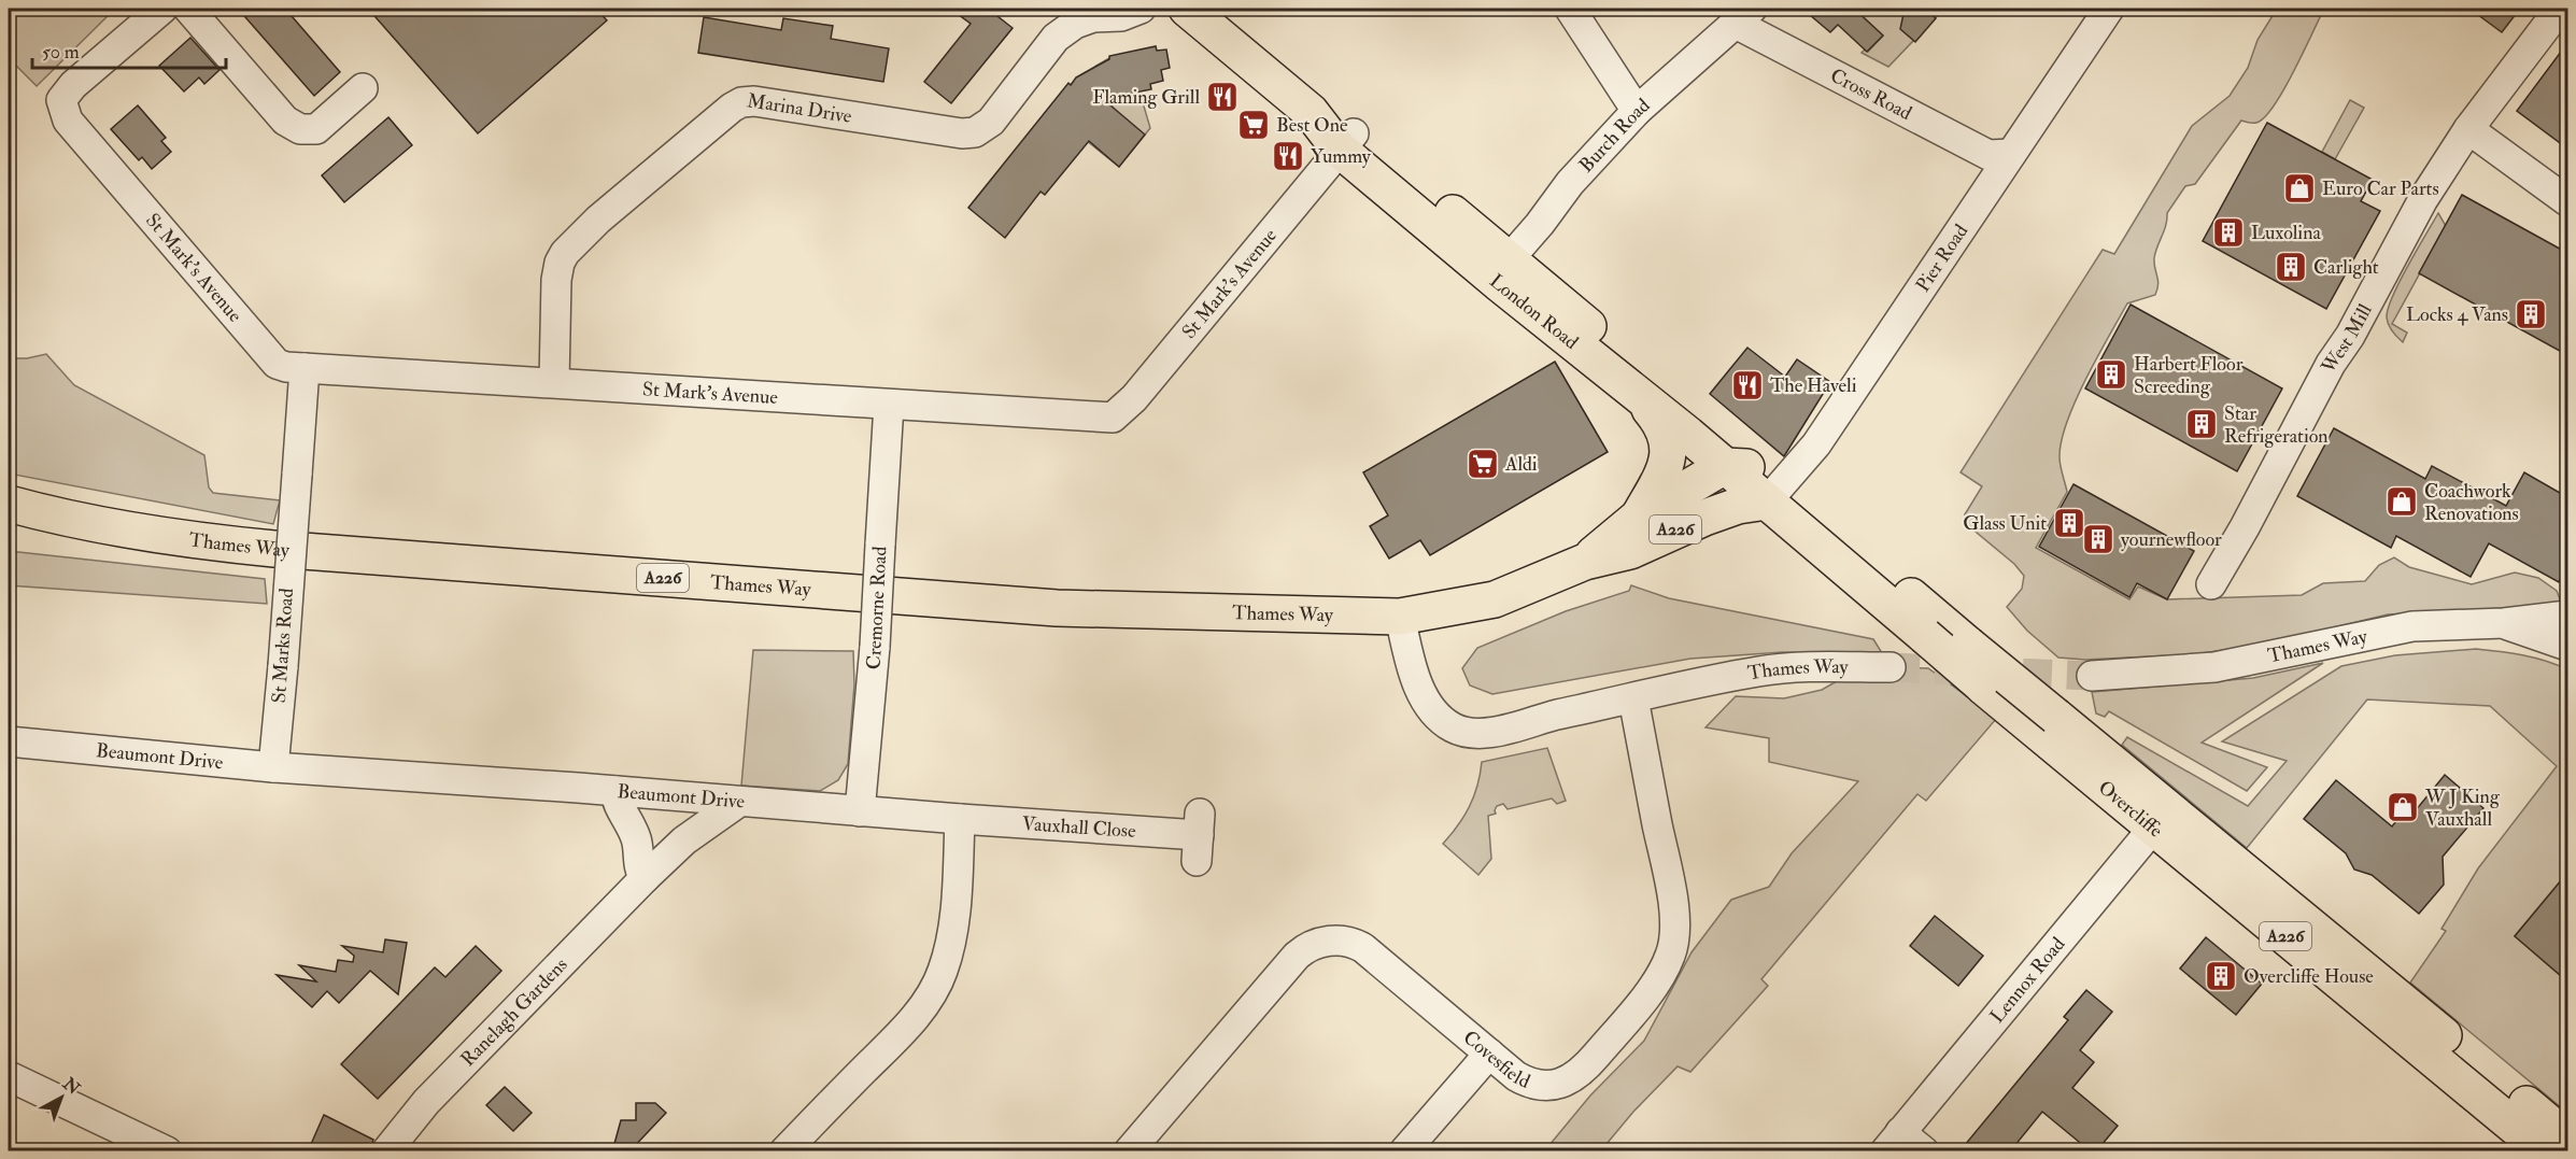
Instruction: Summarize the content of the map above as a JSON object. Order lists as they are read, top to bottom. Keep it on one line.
{"streets":{"main road":["London Road","A226","Thames Way","Overcliffe"],"street":["Cross Road","Marina Drive","Burch Road","Pier Road","St Mark's Avenue","West Mill","Cremorne Road","St Marks Road","Beaumont Drive","Vauxhall Close","Lennox Road","Ranelagh Gardens","Covesfield"]},"crossings":[["Cross Road","Burch Road"],["Cross Road","Pier Road"],["Marina Drive","St Mark's Avenue"],["Burch Road","London Road"],["Pier Road","London Road"],["Pier Road","Thames Way"],["St Mark's Avenue","London Road"],["St Mark's Avenue","Cremorne Road"],["St Mark's Avenue","St Marks Road"],["London Road","A226"],["London Road","Thames Way"],["London Road","Overcliffe"],["A226","Thames Way"],["Thames Way","Covesfield"],["Cremorne Road","Beaumont Drive"],["St Marks Road","Beaumont Drive"],["Beaumont Drive","Vauxhall Close"],["Beaumont Drive","Ranelagh Gardens"],["Overcliffe","Lennox Road"]],"places":{"restaurant":["Flaming Grill","Yummy","The Haveli"],"supermarket":["Best One","Aldi"],"shop":["Euro Car Parts","Coachwork Renovations","W J King Vauxhall"],"building":["Luxolina","Carlight","Locks 4 Vans","Harbert Floor Screeding","Star Refrigeration","Glass Unit","yournewfloor","Overcliffe House"]},"scale_bar":"50 m","north":"top right"}
